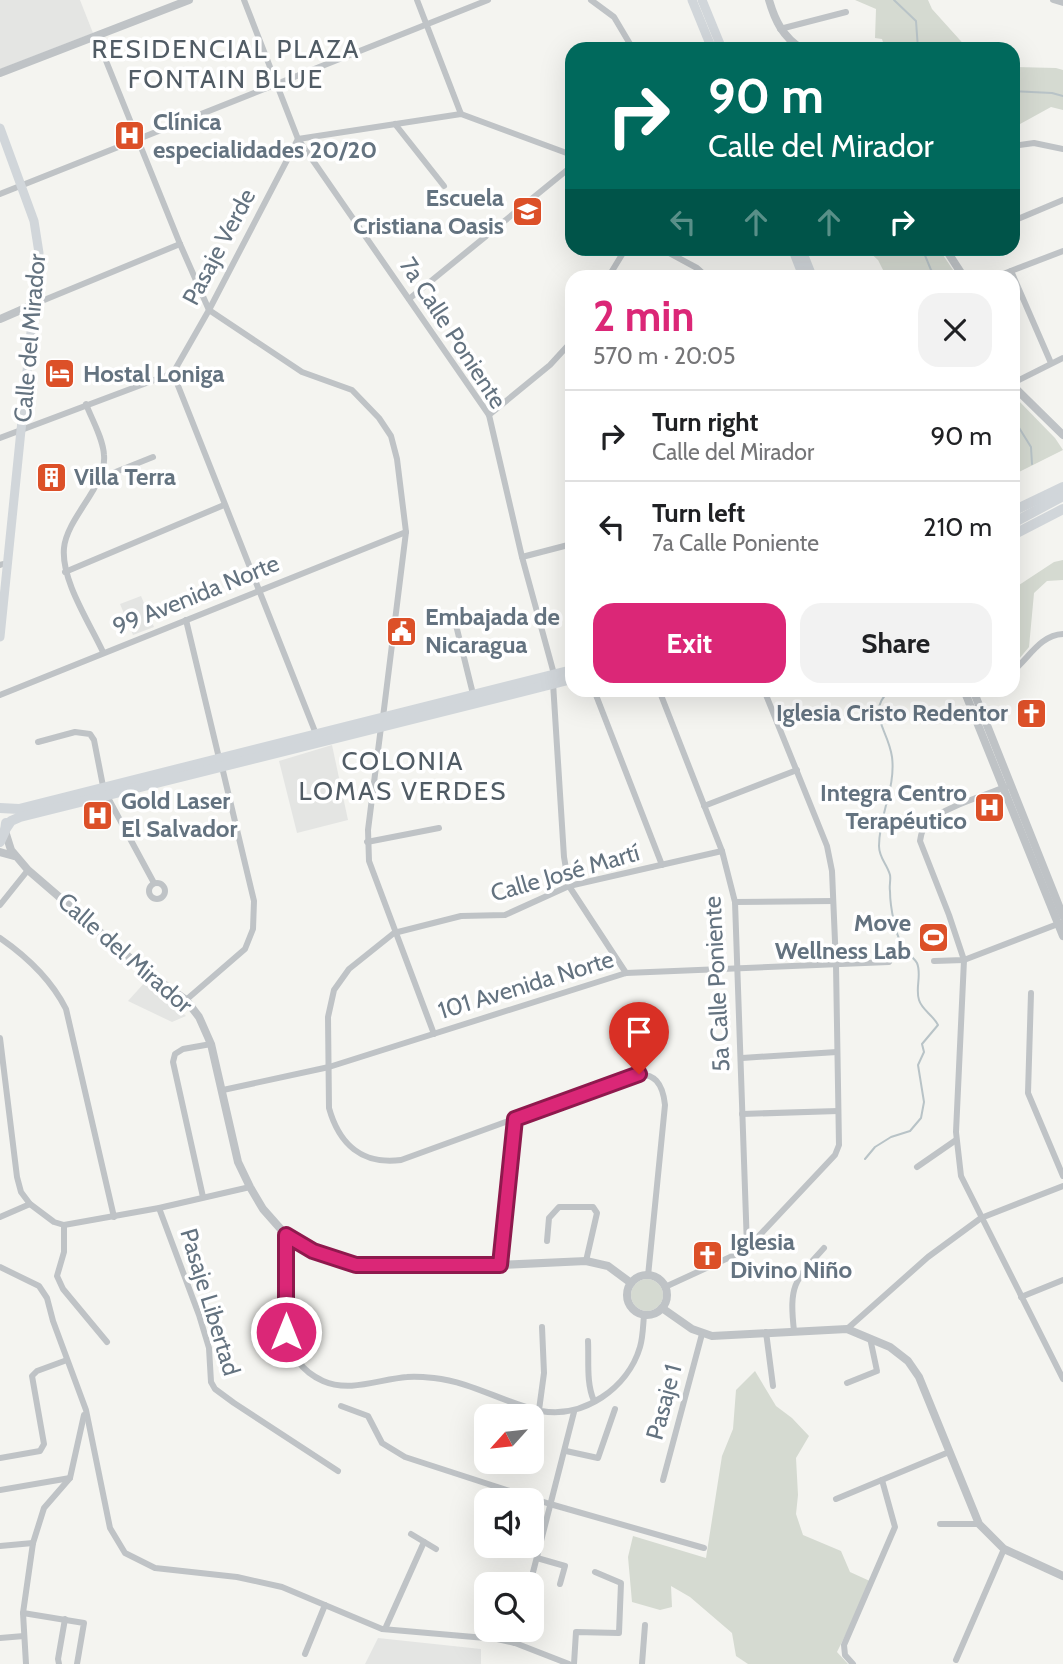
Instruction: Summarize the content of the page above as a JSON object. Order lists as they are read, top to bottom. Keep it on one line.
{"streets":{"main road":["Calle del Mirador"],"street":["Pasaje Verde","7a Calle Poniente","99 Avenida Norte","Calle José Martí","5a Calle Poniente","101 Avenida Norte","Pasaje Libertad","Pasaje 1"]},"crossings":[["Pasaje Verde","7a Calle Poniente"],["7a Calle Poniente","Calle José Martí"],["7a Calle Poniente","101 Avenida Norte"],["Calle del Mirador","Calle José Martí"],["Calle del Mirador","101 Avenida Norte"],["Calle José Martí","5a Calle Poniente"],["Calle José Martí","101 Avenida Norte"],["5a Calle Poniente","101 Avenida Norte"]],"districts":["RESIDENCIAL PLAZA FONTAIN BLUE","COLONIA LOMAS VERDES"],"places":{"hospital":["Clínica especialidades 20/20","Integra Centro Terapéutico","Gold Laser El Salvador"],"school or university":["Escuela Cristiana Oasis"],"hotel":["Hostal Loniga"],"building":["Villa Terra"],"public building":["Embajada de Nicaragua"],"church":["Iglesia Cristo Redentor","Iglesia Divino Niño"],"sports":["Move Wellness Lab"]},"north":"bottom left","page":{"turn":["90 m","Calle del Mirador"],"heading":["2 min","570 m · 20:05"],"list":[{"name":"Turn right","note":"Calle del Mirador","value":"90 m"},{"name":"Turn left","note":"7a Calle Poniente","value":"210 m"}],"buttons":["Exit","Share"]}}
